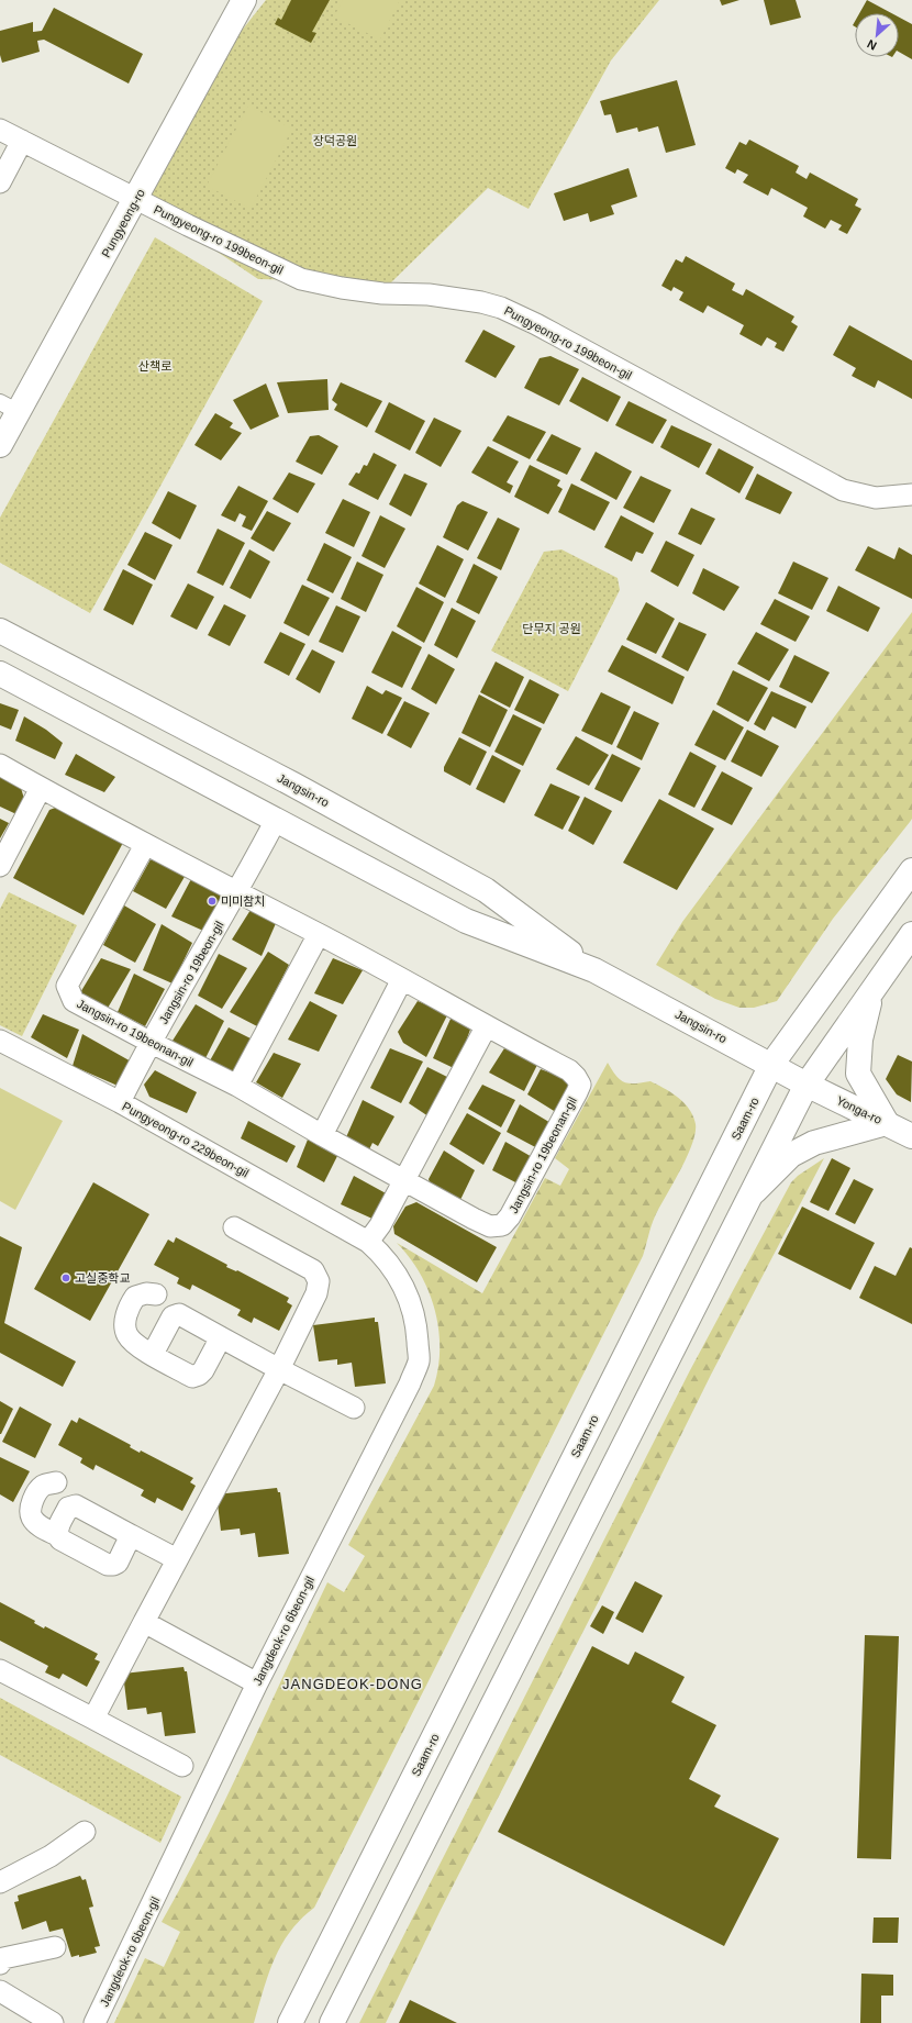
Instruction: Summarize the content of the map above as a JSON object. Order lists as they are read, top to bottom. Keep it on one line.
{"streets":{"main road":["Pungyeong-ro","Jangsin-ro","Yonga-ro","Saam-ro"],"street":["Pungyeong-ro 199beon-gil","Jangsin-ro 19beon-gil","Jangsin-ro 19beonan-gil","Pungyeong-ro 229beon-gil","Jangdeok-ro 6beon-gil"]},"crossings":[["Pungyeong-ro","Pungyeong-ro 199beon-gil"],["Jangsin-ro","Jangsin-ro 19beon-gil"],["Jangsin-ro","Yonga-ro"],["Jangsin-ro","Saam-ro"],["Jangsin-ro 19beon-gil","Jangsin-ro 19beonan-gil"],["Jangsin-ro 19beon-gil","Pungyeong-ro 229beon-gil"],["Pungyeong-ro 229beon-gil","Jangdeok-ro 6beon-gil"]],"districts":["JANGDEOK-DONG"],"parks":["장덕공원","산책로","단무지 공원"],"places":["미미참치","고실중학교"],"north":"bottom left"}
